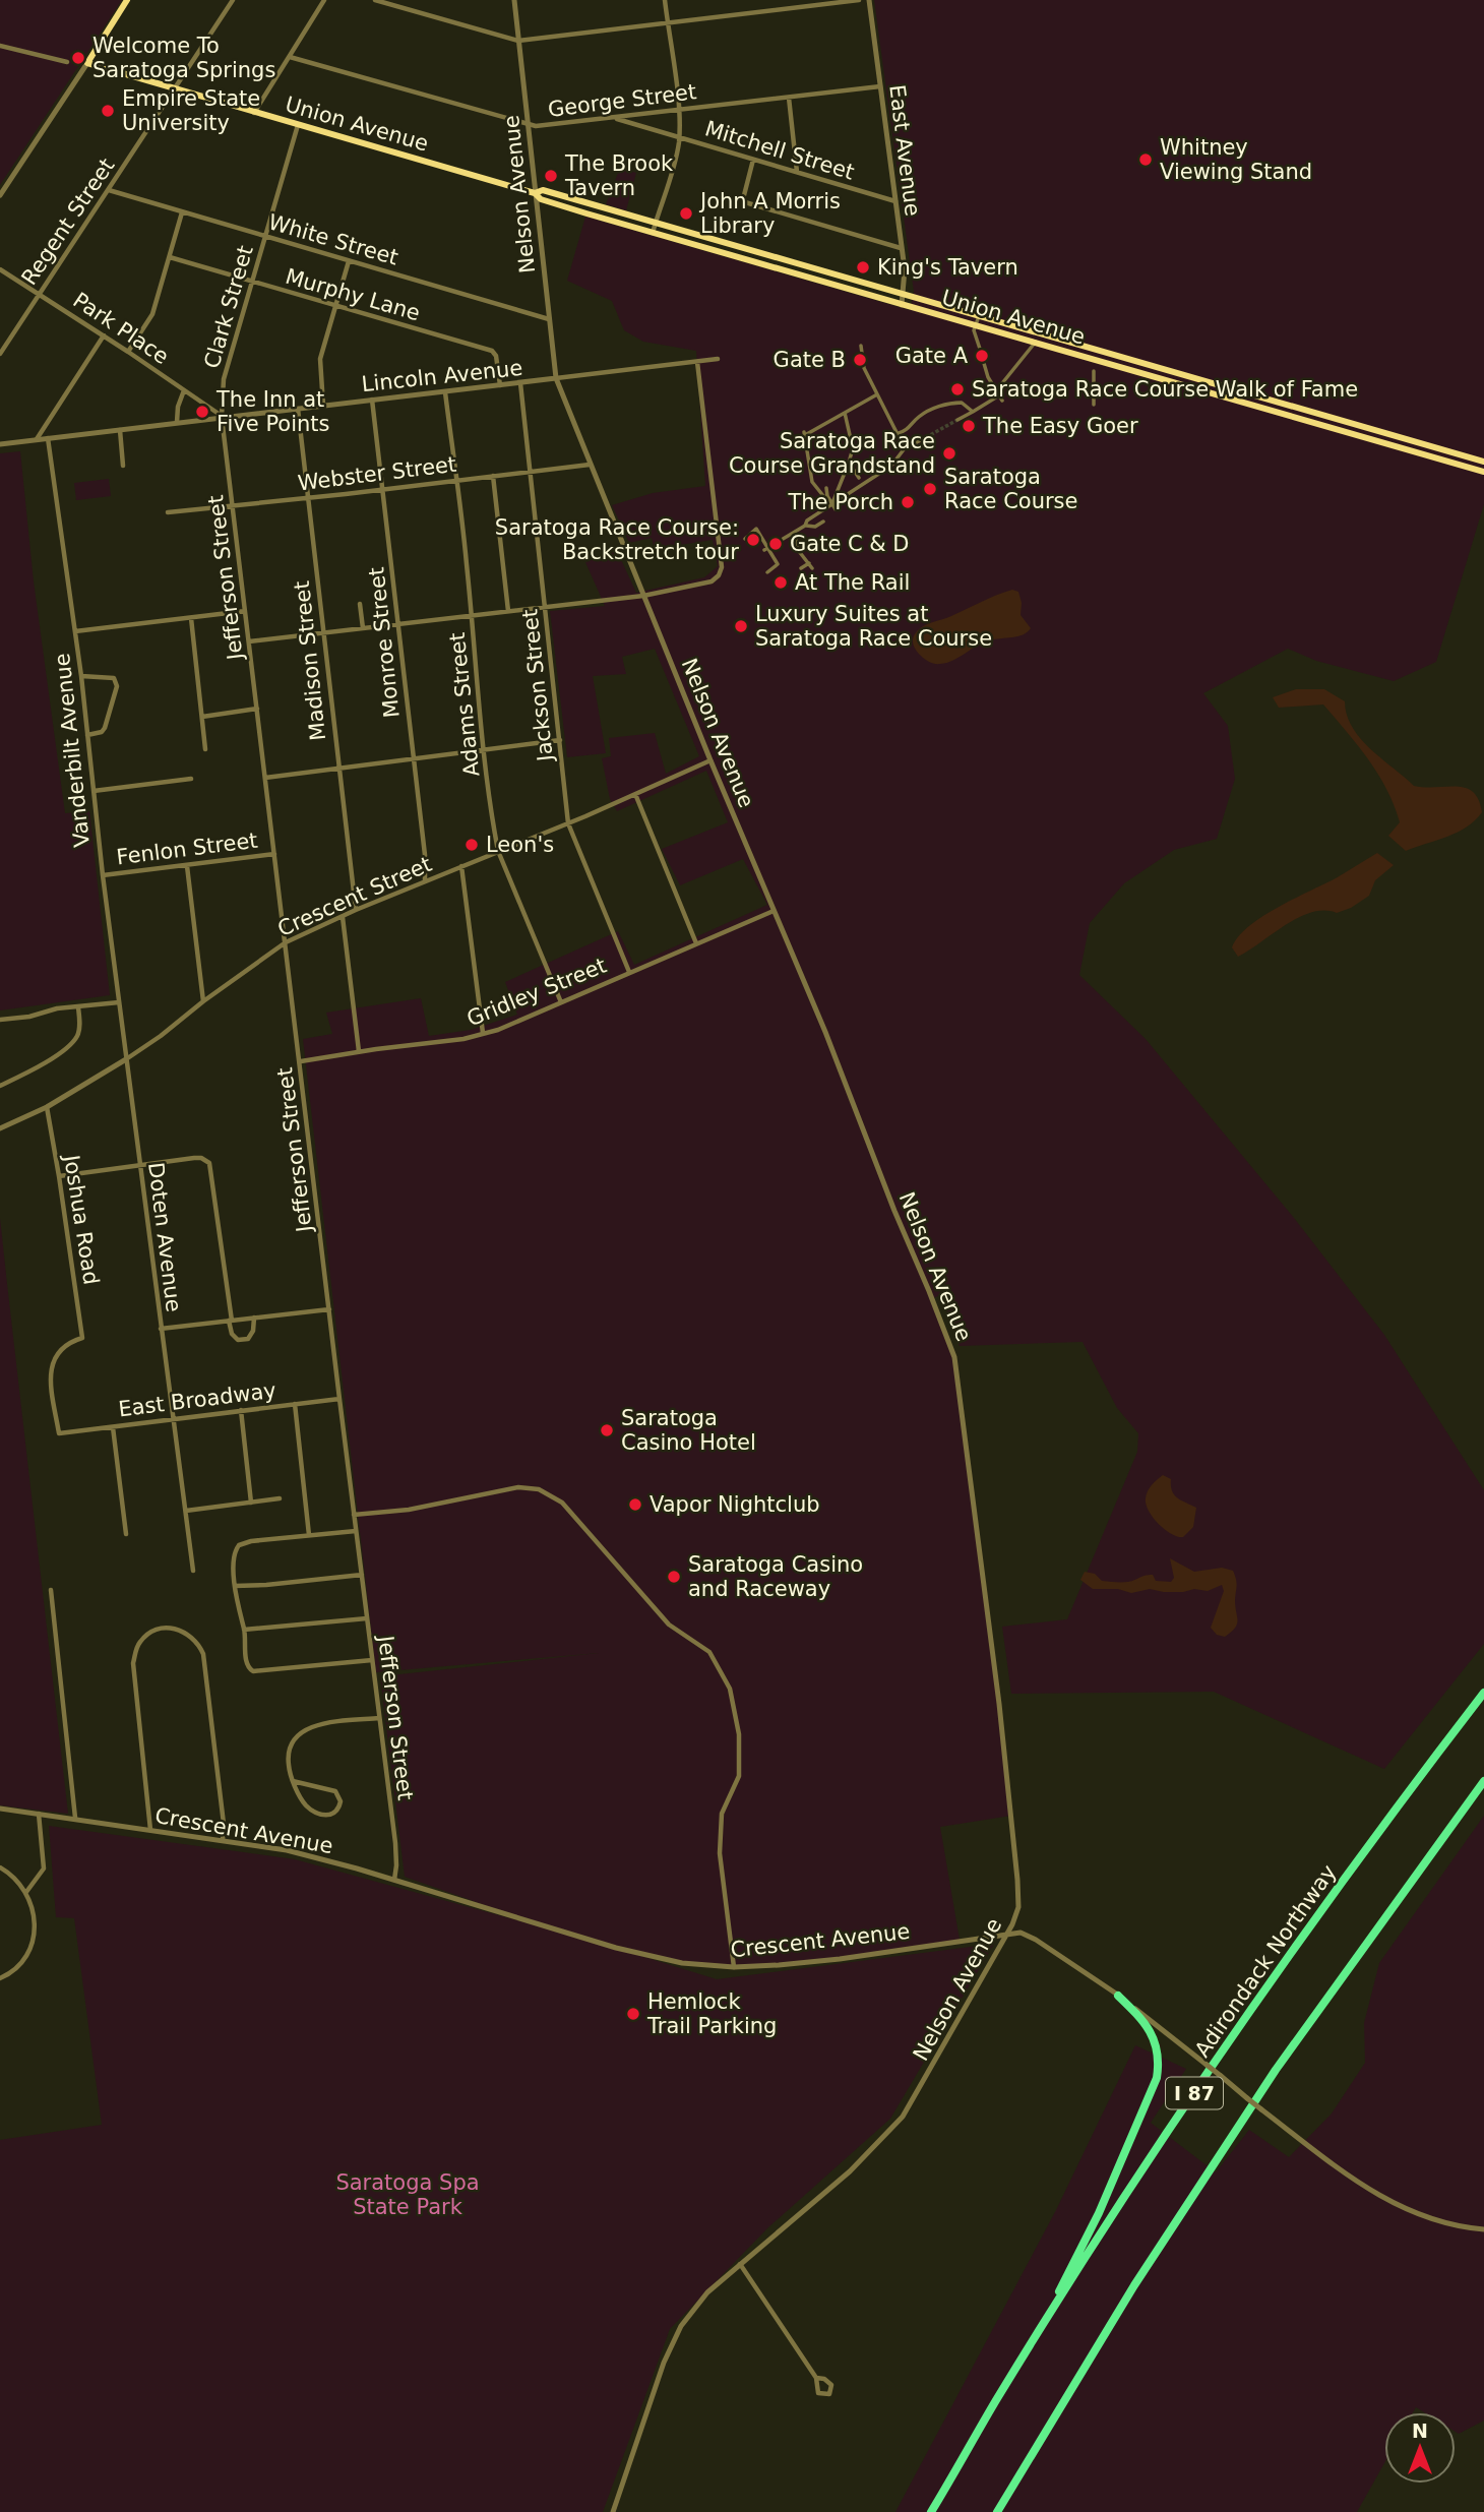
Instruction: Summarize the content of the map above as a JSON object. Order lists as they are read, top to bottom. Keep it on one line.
{"streets":{"highway":["Adirondack Northway","I 87"],"main road":["Union Avenue"],"street":["George Street","Mitchell Street","East Avenue","Nelson Avenue","Regent Street","White Street","Murphy Lane","Clark Street","Park Place","Lincoln Avenue","Webster Street","Jefferson Street","Monroe Street","Madison Street","Jackson Street","Adams Street","Vanderbilt Avenue","Fenlon Street","Crescent Street","Gridley Street","Joshua Road","Doten Avenue","East Broadway","Crescent Avenue"]},"crossings":[["George Street","Mitchell Street"],["George Street","East Avenue"],["George Street","Nelson Avenue"],["Union Avenue","East Avenue"],["Union Avenue","Nelson Avenue"],["Union Avenue","Regent Street"],["Union Avenue","Clark Street"],["Mitchell Street","East Avenue"],["Nelson Avenue","White Street"],["Nelson Avenue","Lincoln Avenue"],["Nelson Avenue","Webster Street"],["Nelson Avenue","Crescent Street"],["Nelson Avenue","Gridley Street"],["Nelson Avenue","Crescent Avenue"],["Regent Street","White Street"],["Regent Street","Park Place"],["White Street","Clark Street"],["Murphy Lane","Clark Street"],["Murphy Lane","Lincoln Avenue"],["Clark Street","Park Place"],["Clark Street","Lincoln Avenue"],["Clark Street","Jefferson Street"],["Park Place","Lincoln Avenue"],["Park Place","Jefferson Street"],["Lincoln Avenue","Jefferson Street"],["Lincoln Avenue","Monroe Street"],["Lincoln Avenue","Madison Street"],["Lincoln Avenue","Jackson Street"],["Lincoln Avenue","Adams Street"],["Lincoln Avenue","Vanderbilt Avenue"],["Webster Street","Jefferson Street"],["Webster Street","Monroe Street"],["Webster Street","Madison Street"],["Webster Street","Jackson Street"],["Webster Street","Adams Street"],["Jefferson Street","Fenlon Street"],["Jefferson Street","Crescent Street"],["Jefferson Street","Gridley Street"],["Jefferson Street","East Broadway"],["Jefferson Street","Crescent Avenue"],["Monroe Street","Crescent Street"],["Madison Street","Crescent Street"],["Jackson Street","Crescent Street"],["Jackson Street","Gridley Street"],["Adams Street","Crescent Street"],["Adams Street","Gridley Street"],["Vanderbilt Avenue","Fenlon Street"],["Vanderbilt Avenue","Crescent Street"],["Vanderbilt Avenue","Doten Avenue"],["Crescent Street","Joshua Road"],["Crescent Street","Doten Avenue"],["Joshua Road","East Broadway"],["Doten Avenue","East Broadway"]],"parks":["Saratoga Spa State Park"],"places":["Welcome To Saratoga Springs","Empire State University","Whitney Viewing Stand","The Brook Tavern","John A Morris Library","King's Tavern","Gate A","Gate B","Saratoga Race Course Walk of Fame","The Inn at Five Points","The Easy Goer","Saratoga Race Course Grandstand","Saratoga Race Course","The Porch","Saratoga Race Course: Backstretch tour","Gate C & D","At The Rail","Luxury Suites at Saratoga Race Course","Leon's","Saratoga Casino Hotel","Vapor Nightclub","Saratoga Casino and Raceway","Hemlock Trail Parking"],"north":"top"}
